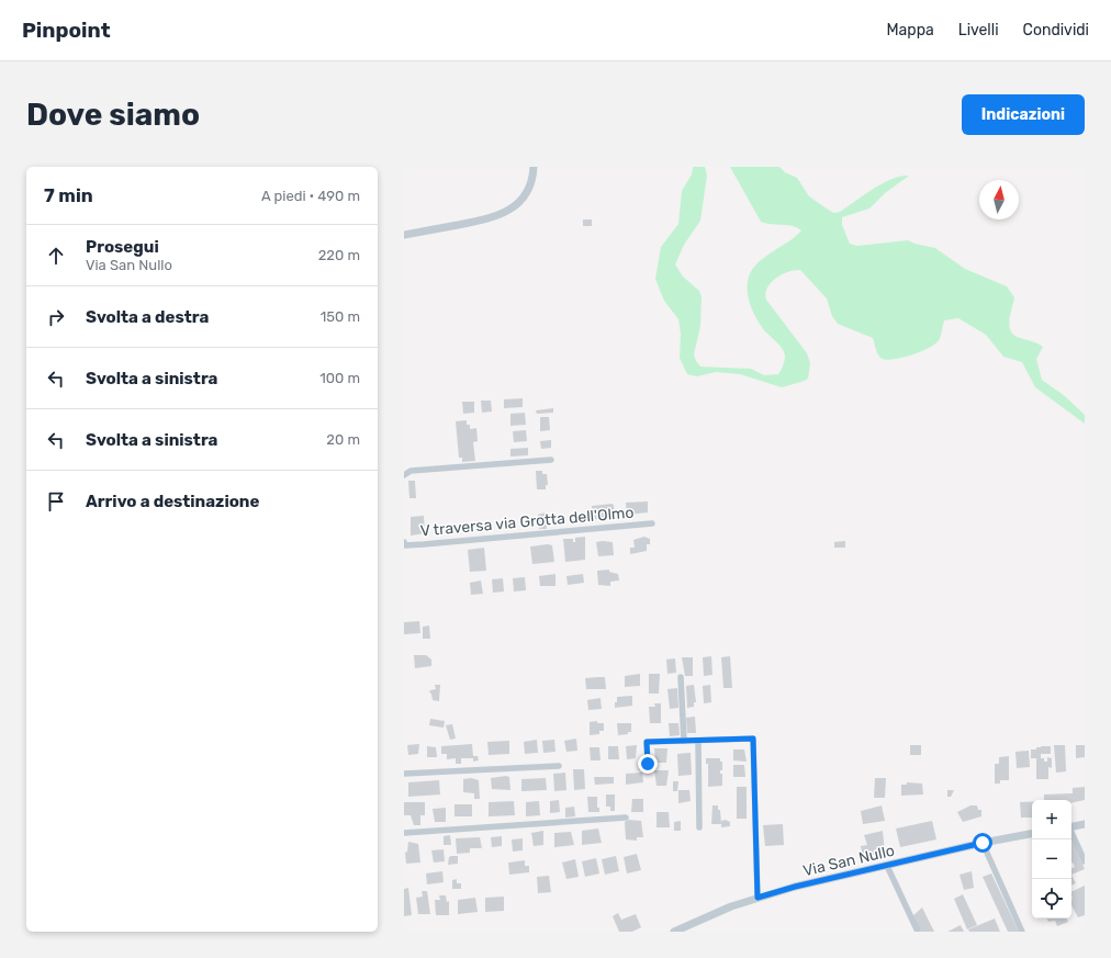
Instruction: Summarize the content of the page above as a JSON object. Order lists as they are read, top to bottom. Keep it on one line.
{"streets":{"street":["V traversa via Grotta dell'Olmo","Via San Nullo"]},"north":"top","page":{"header":"Pinpoint","nav":["Mappa","Livelli","Condividi"],"buttons":"Indicazioni","title":"Dove siamo","heading":["7 min","A piedi · 490 m"],"list":[["Prosegui","Via San Nullo","220 m"],["Svolta a destra","150 m"],["Svolta a sinistra","100 m"],["Svolta a sinistra","20 m"],"Arrivo a destinazione"],"map_buttons":["+","−"]}}
